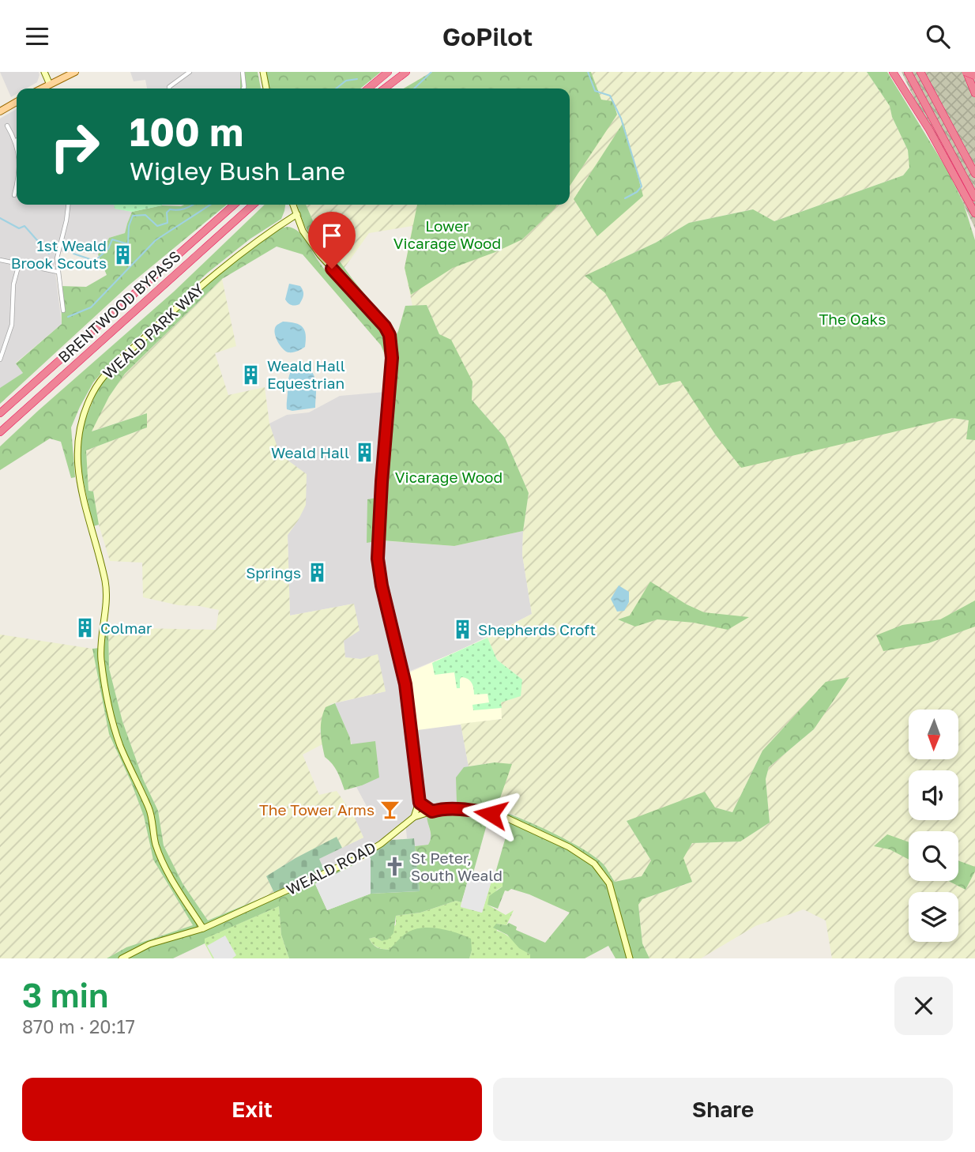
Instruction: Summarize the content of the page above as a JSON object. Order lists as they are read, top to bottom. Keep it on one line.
{"streets":{"highway":["BRENTWOOD BYPASS"],"street":["WEALD PARK WAY","WEALD ROAD"]},"crossings":[["WEALD PARK WAY","WEALD ROAD"]],"parks":["Lower Vicarage Wood","The Oaks","Vicarage Wood"],"places":{"building":["1st Weald Brook Scouts","Weald Hall Equestrian","Weald Hall","Springs","Colmar","Shepherds Croft"],"bar":["The Tower Arms"],"church":["St Peter, South Weald"]},"north":"bottom","page":{"header":"GoPilot","turn":["100 m","Wigley Bush Lane"],"heading":["3 min","870 m · 20:17"],"buttons":["Exit","Share"]}}
